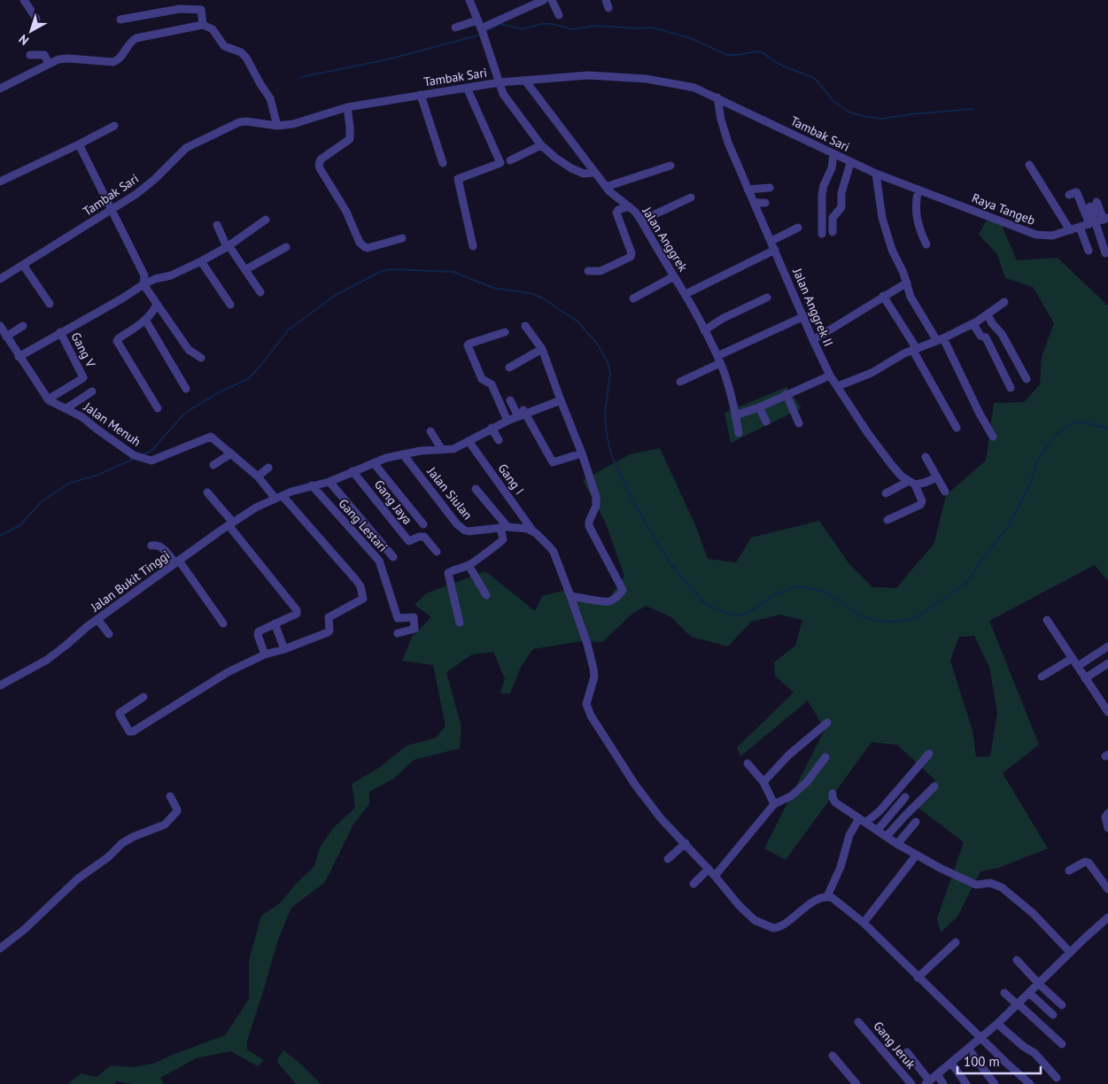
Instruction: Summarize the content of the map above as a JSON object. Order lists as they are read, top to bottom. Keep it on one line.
{"streets":{"street":["Tambak Sari","Raya Tangeb","Jalan Anggrek","Jalan Anggrek II","Gang V","Jalan Menuh","Gang I","Jalan Siulan","Gang Jaya","Gang Lestari","Jalan Bukit Tinggi","Gang Jeruk"]},"crossings":[["Tambak Sari","Raya Tangeb"],["Tambak Sari","Jalan Anggrek"],["Tambak Sari","Jalan Anggrek II"],["Gang V","Jalan Menuh"],["Jalan Menuh","Jalan Bukit Tinggi"],["Gang I","Jalan Siulan"]],"scale_bar":"100 m","north":"bottom left"}
